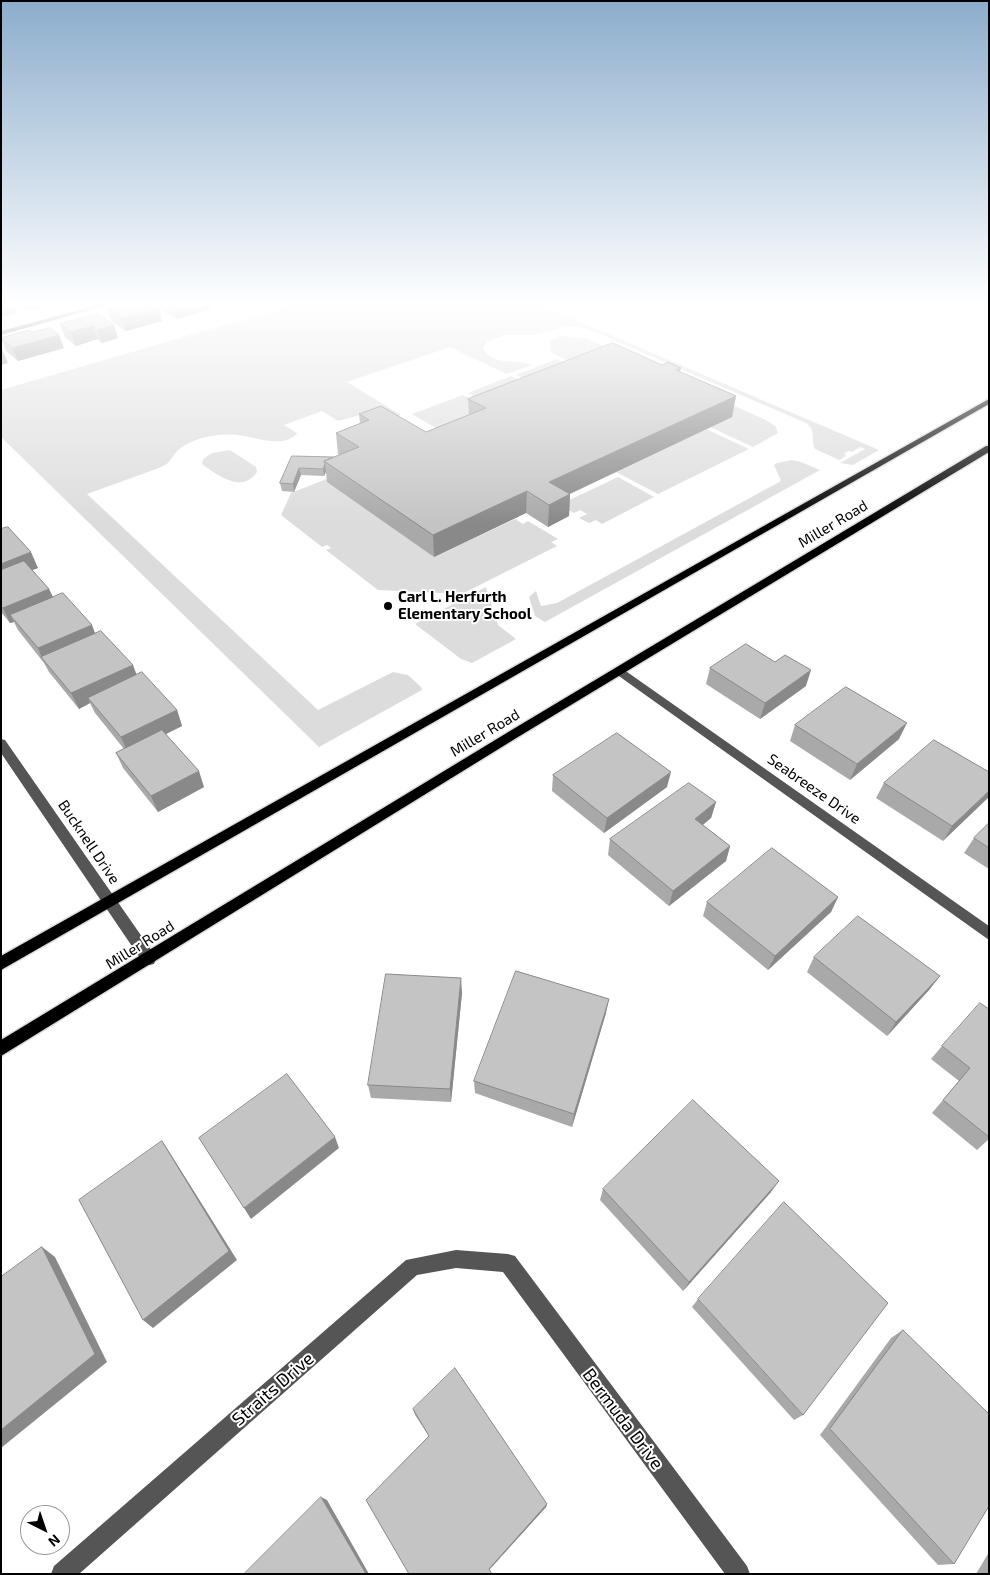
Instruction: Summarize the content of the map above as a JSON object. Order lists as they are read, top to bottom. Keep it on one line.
{"streets":{"main road":["Miller Road"],"street":["Seabreeze Drive","Bucknell Drive","Straits Drive","Bermuda Drive"]},"crossings":[["Miller Road","Seabreeze Drive"],["Miller Road","Bucknell Drive"],["Straits Drive","Bermuda Drive"]],"places":["Carl L. Herfurth Elementary School"],"north":"bottom right"}
